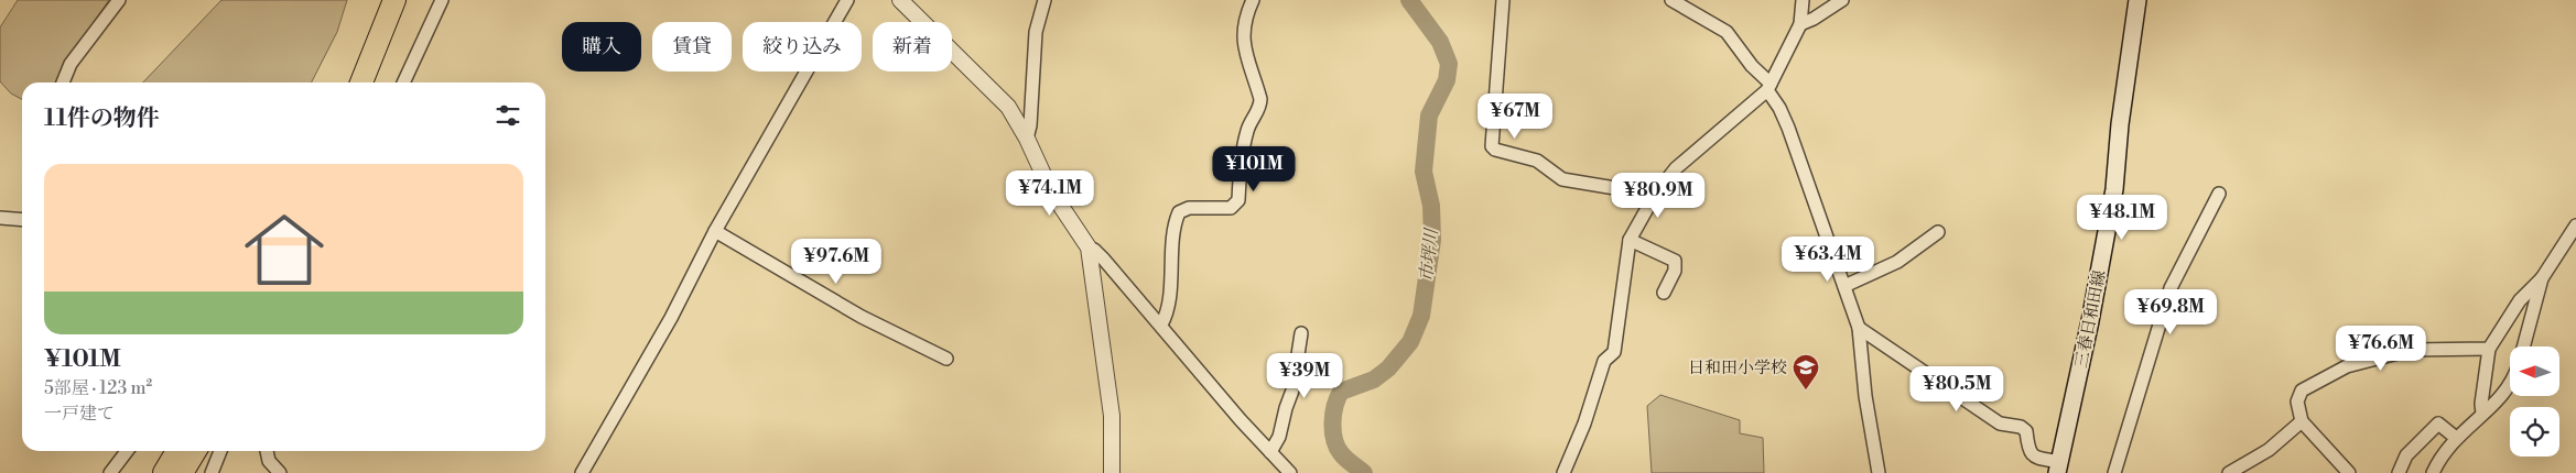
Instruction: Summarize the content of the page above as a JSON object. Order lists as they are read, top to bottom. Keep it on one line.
{"streets":{"main road":["三春日和田線"]},"water":["市坪川"],"places":{"school or university":["日和田小学校"]},"north":"left","page":{"chip":["購入","賃貸","絞り込み","新着"],"heading":"11件の物件","price":["¥67M","¥101M","¥74.1M","¥80.9M","¥48.1M","¥63.4M","¥97.6M","¥69.8M","¥76.6M","¥39M","¥80.5M"],"list":[{"name":"¥101M","note":"5部屋 · 123 m² · 一戸建て"}]}}
